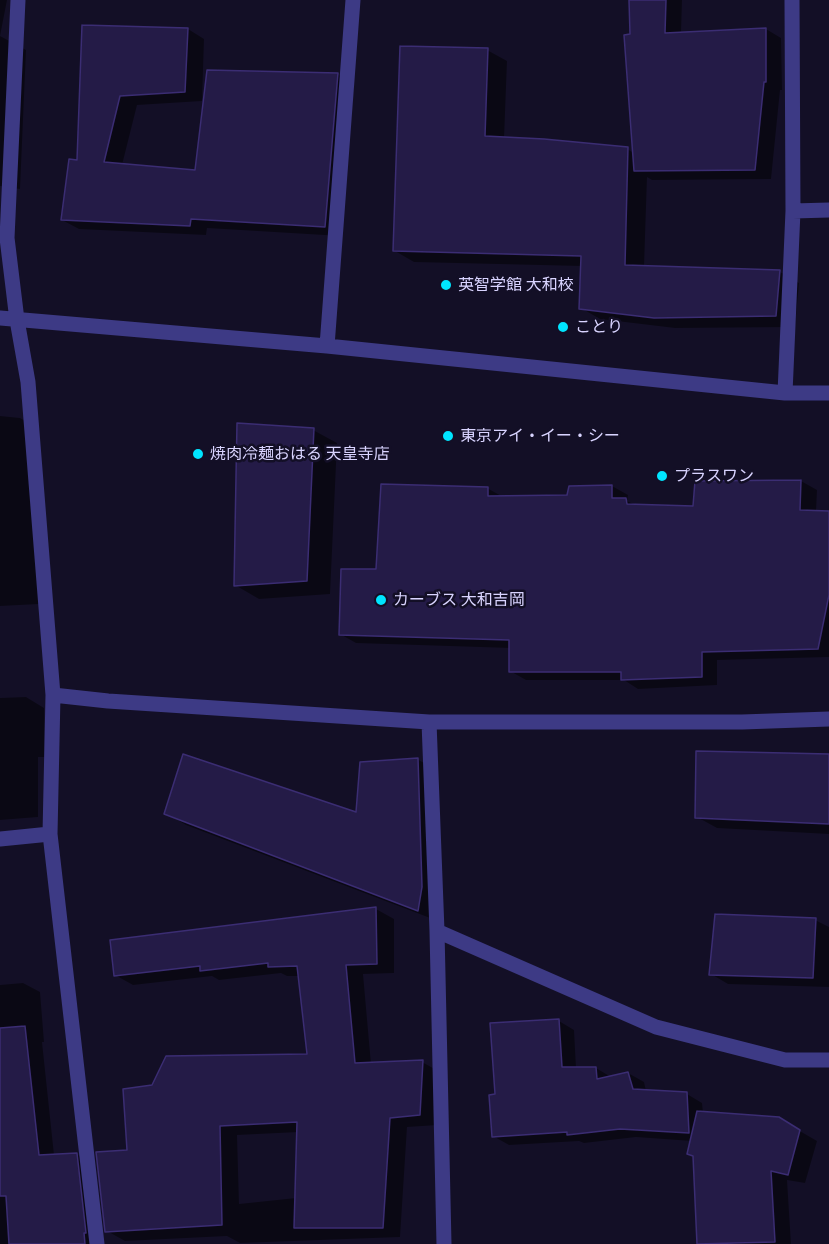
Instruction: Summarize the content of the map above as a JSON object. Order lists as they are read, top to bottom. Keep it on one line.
{"places":["英智学館 大和校","ことり","東京アイ・イー・シー","焼肉冷麺おはる 天皇寺店","プラスワン","カーブス 大和吉岡"]}
